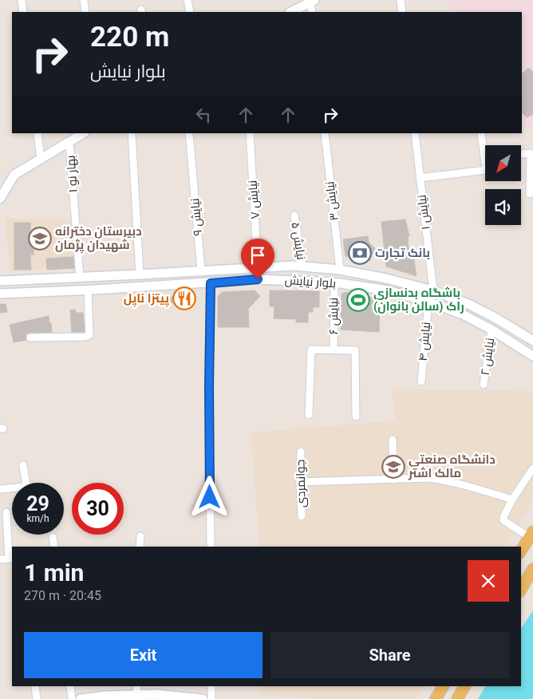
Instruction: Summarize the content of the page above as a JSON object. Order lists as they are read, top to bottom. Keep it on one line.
{"streets":{"main road":["بلوار نیایش"],"street":["۱ بهار نو","نیایش ۷","نیایش ۳","نیایش ۱","نیایش ۹","نیایش ۵","نیایش ۶","نیایش ۴","نیایش ۲","جوانمردی"]},"crossings":[["۱ بهار نو","بلوار نیایش"],["نیایش ۷","بلوار نیایش"],["نیایش ۳","بلوار نیایش"],["نیایش ۱","بلوار نیایش"],["نیایش ۹","بلوار نیایش"],["نیایش ۵","بلوار نیایش"],["بلوار نیایش","نیایش ۶"],["بلوار نیایش","نیایش ۴"],["بلوار نیایش","نیایش ۲"]],"places":{"school or university":["دبیرستان دخترانه شهیدان پژمان","دانشگاه صنعتی مالک اشتر"],"bank":["بانک تجارت"],"restaurant":["پیتزا ناپل"],"sports":["باشگاه بدنسازی راک (سالن بانوان)"]},"north":"bottom left","page":{"turn":["220 m","بلوار نیایش"],"speed":"29 km/h","limit":"30","heading":["1 min","270 m · 20:45"],"buttons":["Exit","Share"]}}
